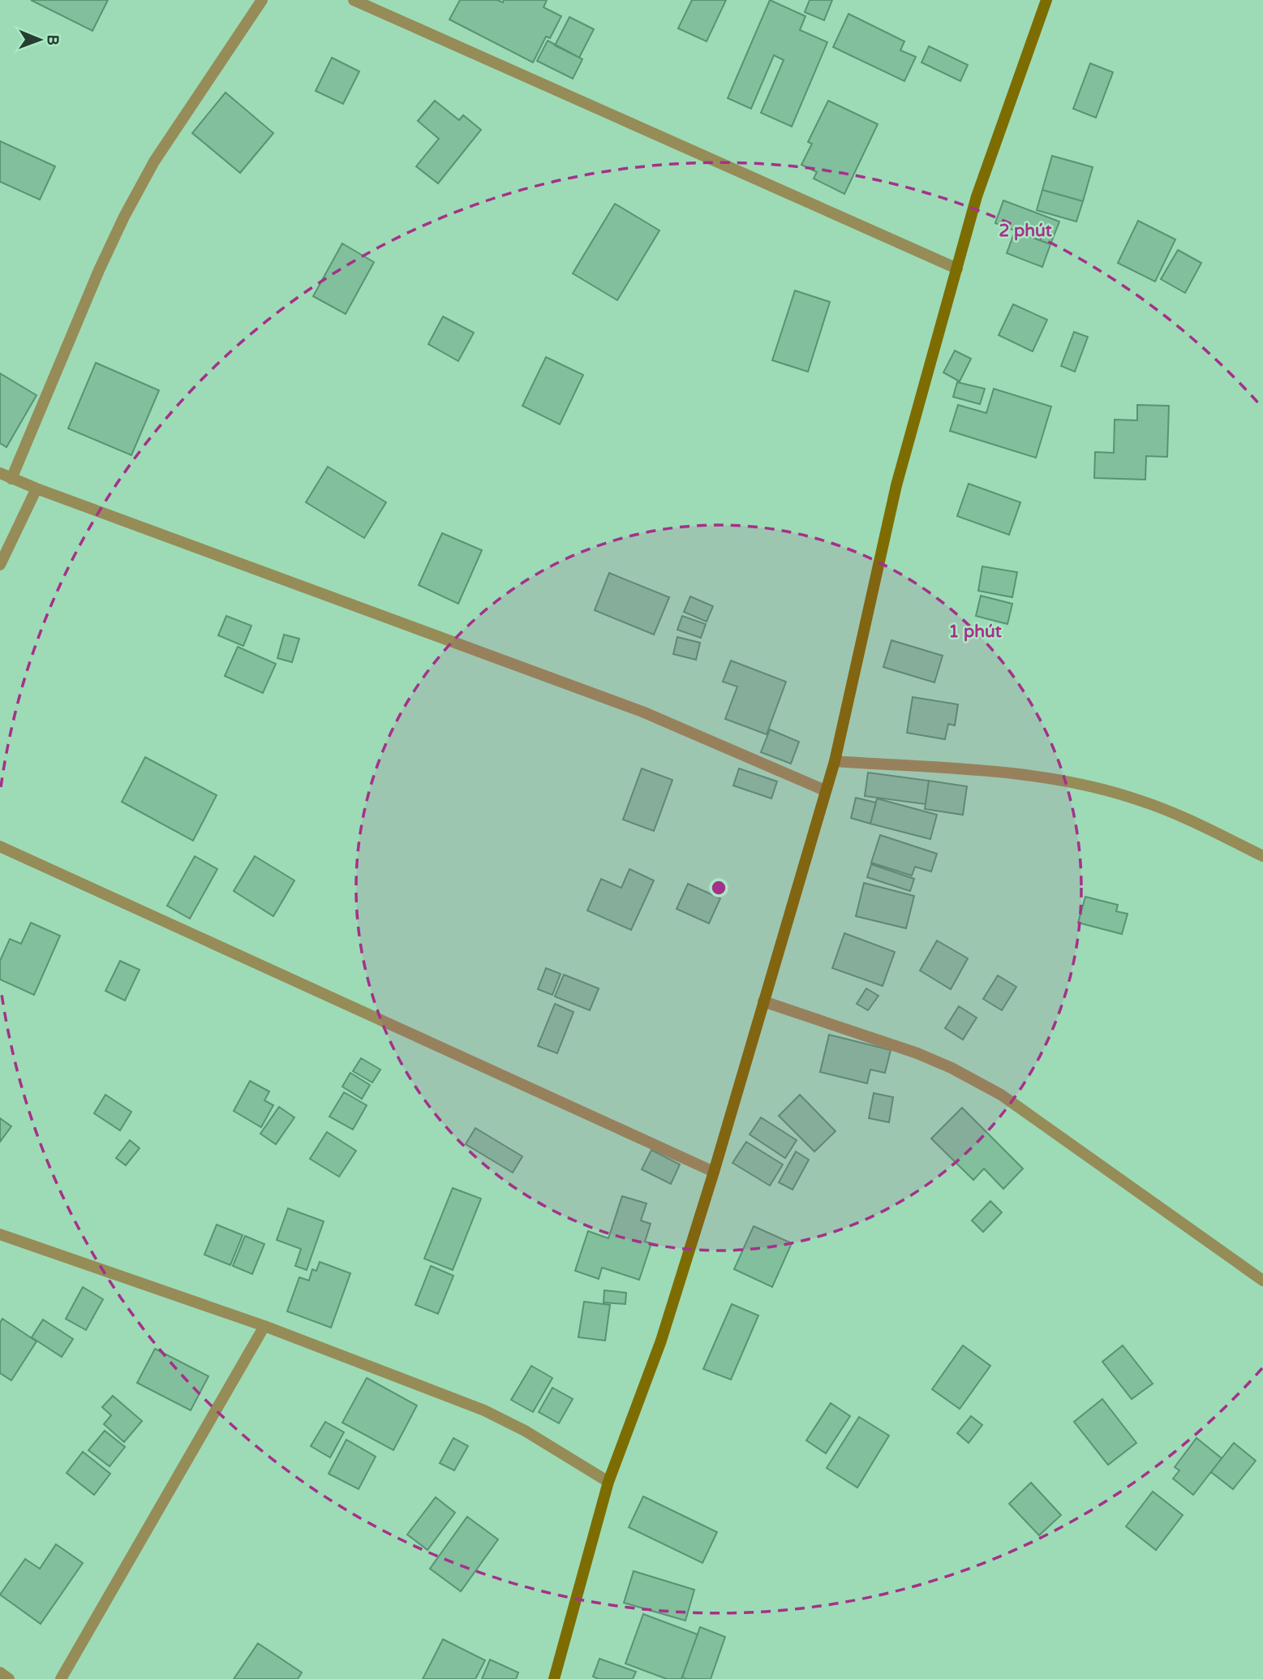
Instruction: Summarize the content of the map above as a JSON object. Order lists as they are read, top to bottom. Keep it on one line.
{"north":"right","rings":["2 phút","1 phút"]}
